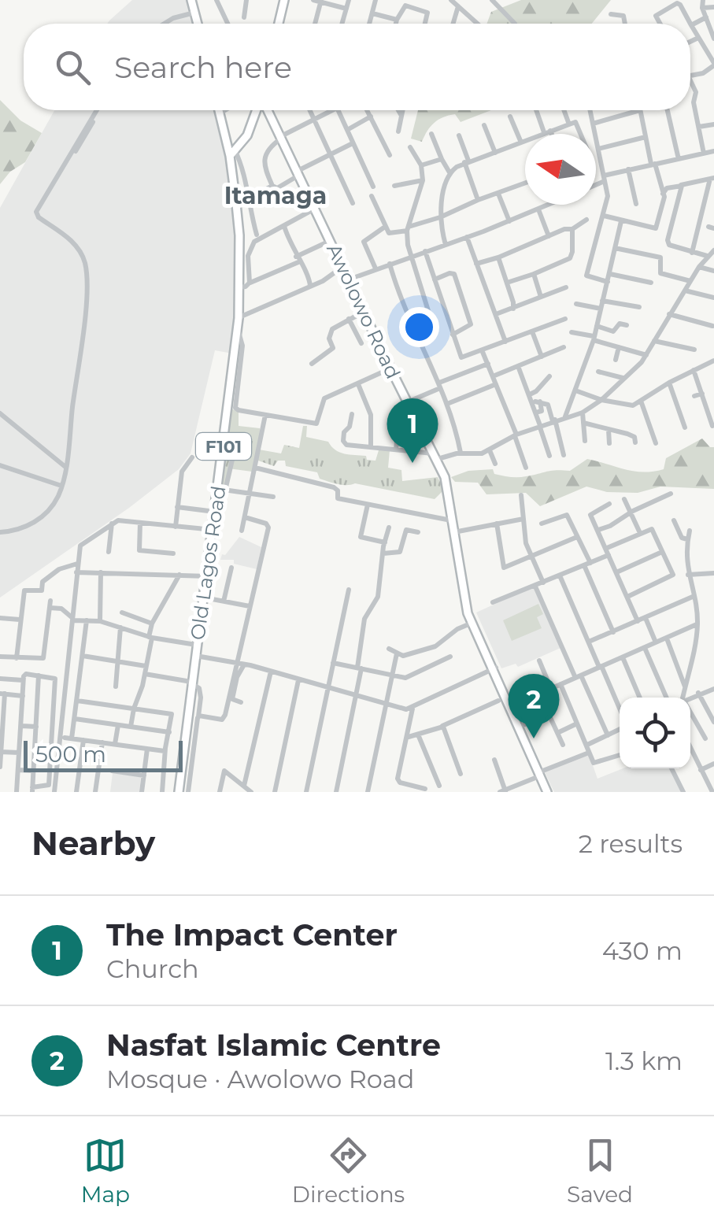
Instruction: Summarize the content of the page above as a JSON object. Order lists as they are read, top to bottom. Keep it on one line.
{"streets":{"main road":["Awolowo Road","F101","Old Lagos Road"]},"districts":["Itamaga"],"scale_bar":"500 m","north":"left","page":{"search":"Search here","pins":["1","2"],"scale":"500 m","heading":["Nearby","2 results"],"list":[{"mark":"1","name":"The Impact Center","note":"Church","value":"430 m"},{"mark":"2","name":"Nasfat Islamic Centre","note":"Mosque · Awolowo Road","value":"1.3 km"}],"nav":["Map","Directions","Saved"]}}
